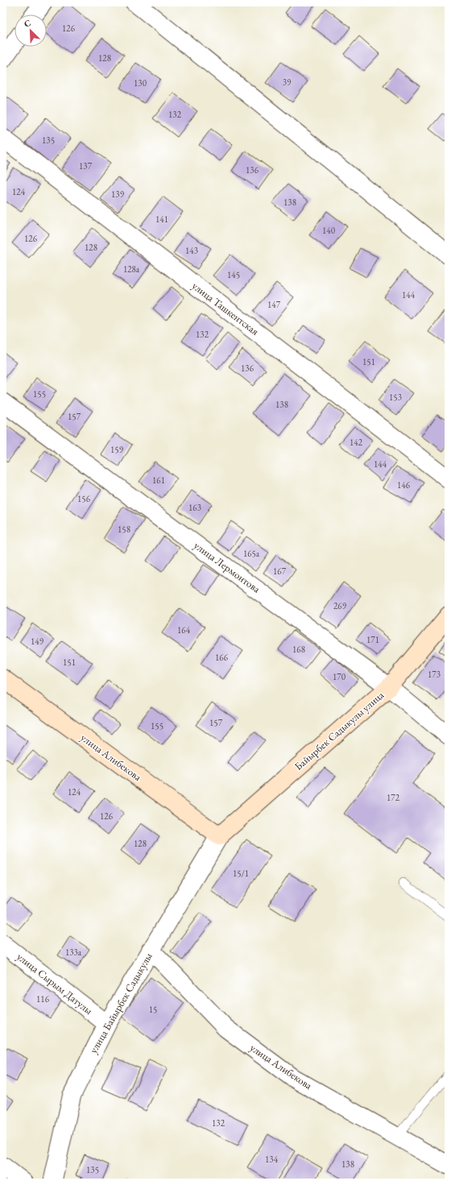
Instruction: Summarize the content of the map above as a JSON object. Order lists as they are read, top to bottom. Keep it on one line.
{"streets":{"street":["улица Ташкентская","улица Лермонтова","Байырбек Садыкулы улица","улица Алибекова","улица Сырым Датулы","улица Байырбек Садыкулы"]},"crossings":[["улица Лермонтова","Байырбек Садыкулы улица"],["Байырбек Садыкулы улица","улица Алибекова"],["Байырбек Садыкулы улица","улица Байырбек Садыкулы"],["улица Алибекова","улица Байырбек Садыкулы"],["улица Сырым Датулы","улица Байырбек Садыкулы"]],"house_numbers":["126","128","39","130","132","135","137","136","124","139","138","141","140","126","128","143","128а","145","144","147","132","151","136","155","153","138","157","142","159","144","161","146","156","163","158","165а","167","269","164","171","149","168","166","151","173","170","157","155","124","172","126","128","15/1","133а","116","15","132","134","138","135"],"north":"top left"}
